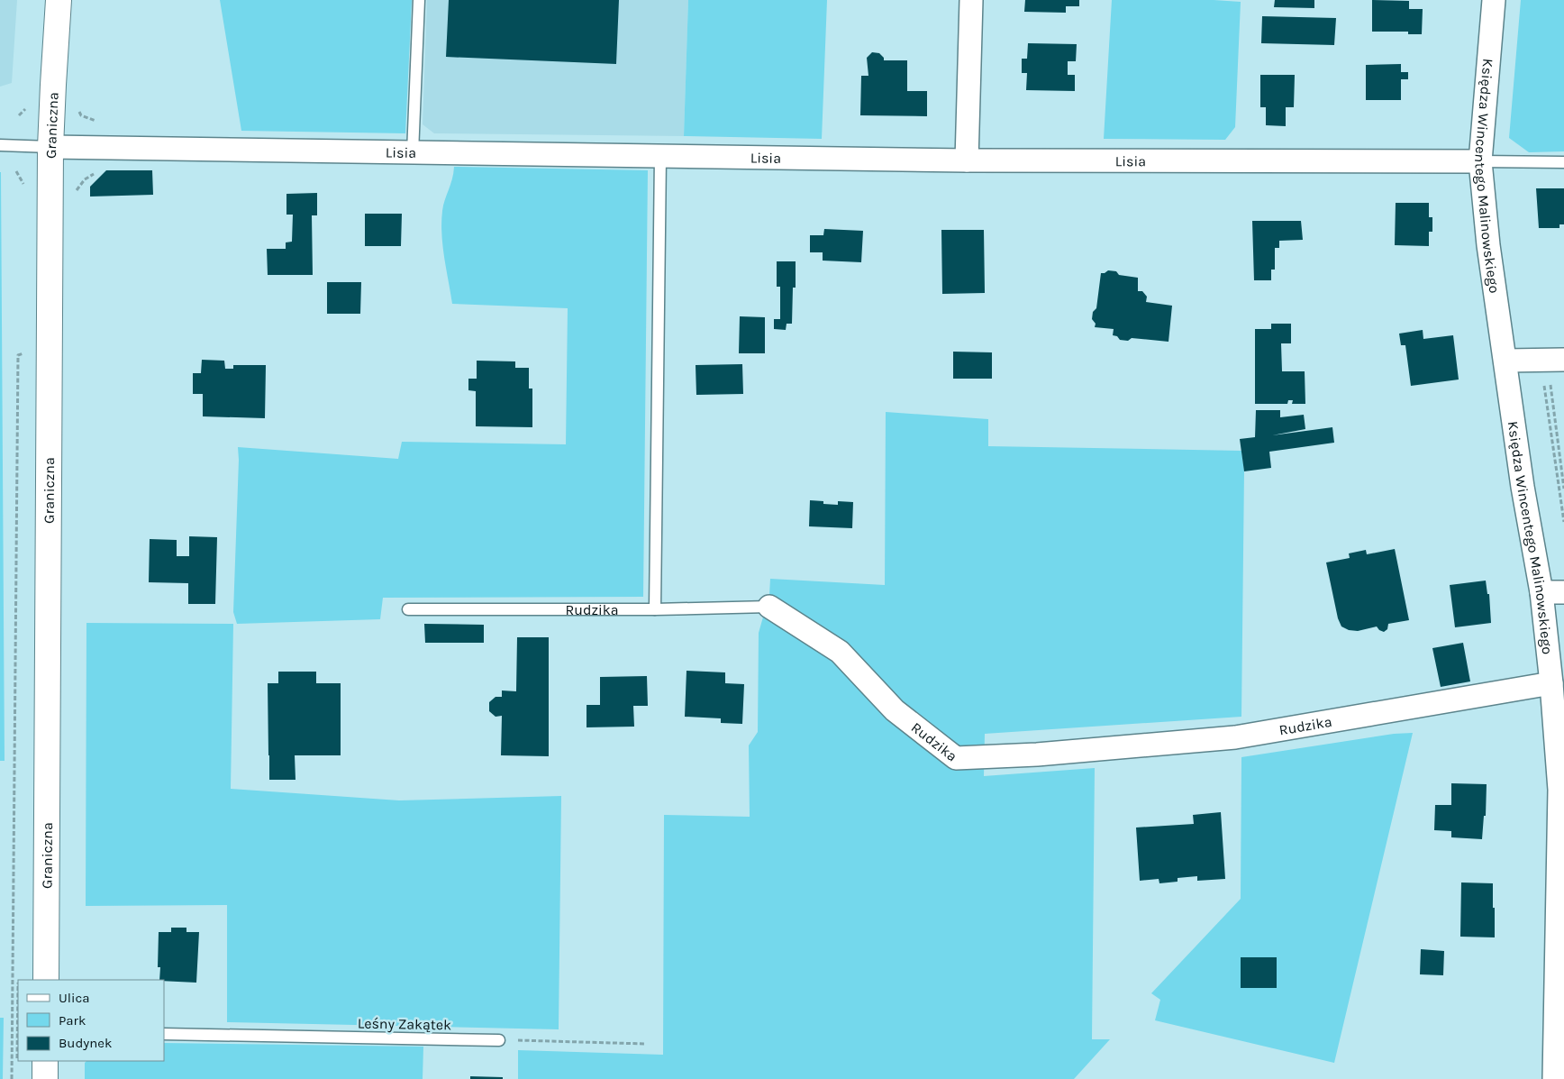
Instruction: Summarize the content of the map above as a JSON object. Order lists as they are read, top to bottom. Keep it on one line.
{"streets":{"street":["Graniczna","Lisia","Księdza Wincentego Malinowskiego","Rudzika"],"lane":["Leśny Zakątek"]},"crossings":[["Graniczna","Lisia"],["Lisia","Księdza Wincentego Malinowskiego"],["Księdza Wincentego Malinowskiego","Rudzika"]],"legend":["Ulica","Park","Budynek"]}
